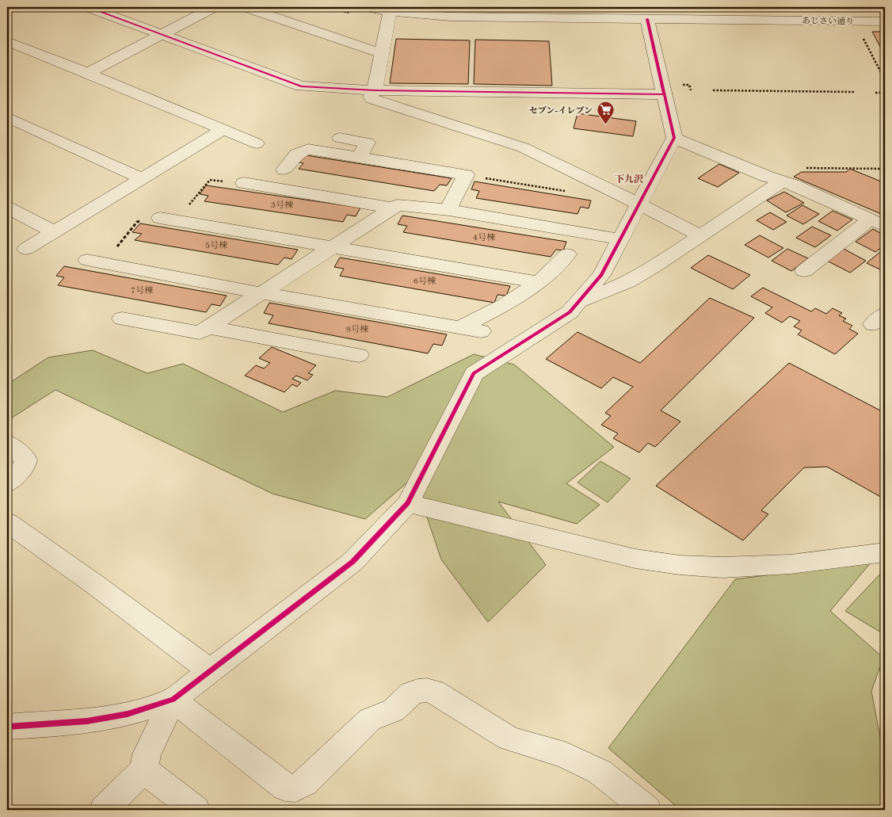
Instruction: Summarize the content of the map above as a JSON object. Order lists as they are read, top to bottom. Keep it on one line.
{"streets":{"street":["あじさい通り"]},"districts":["下九沢"],"places":{"supermarket":["セブン-イレブン"]},"house_numbers":["3号棟","4号棟","5号棟","6号棟","7号棟","8号棟"]}
